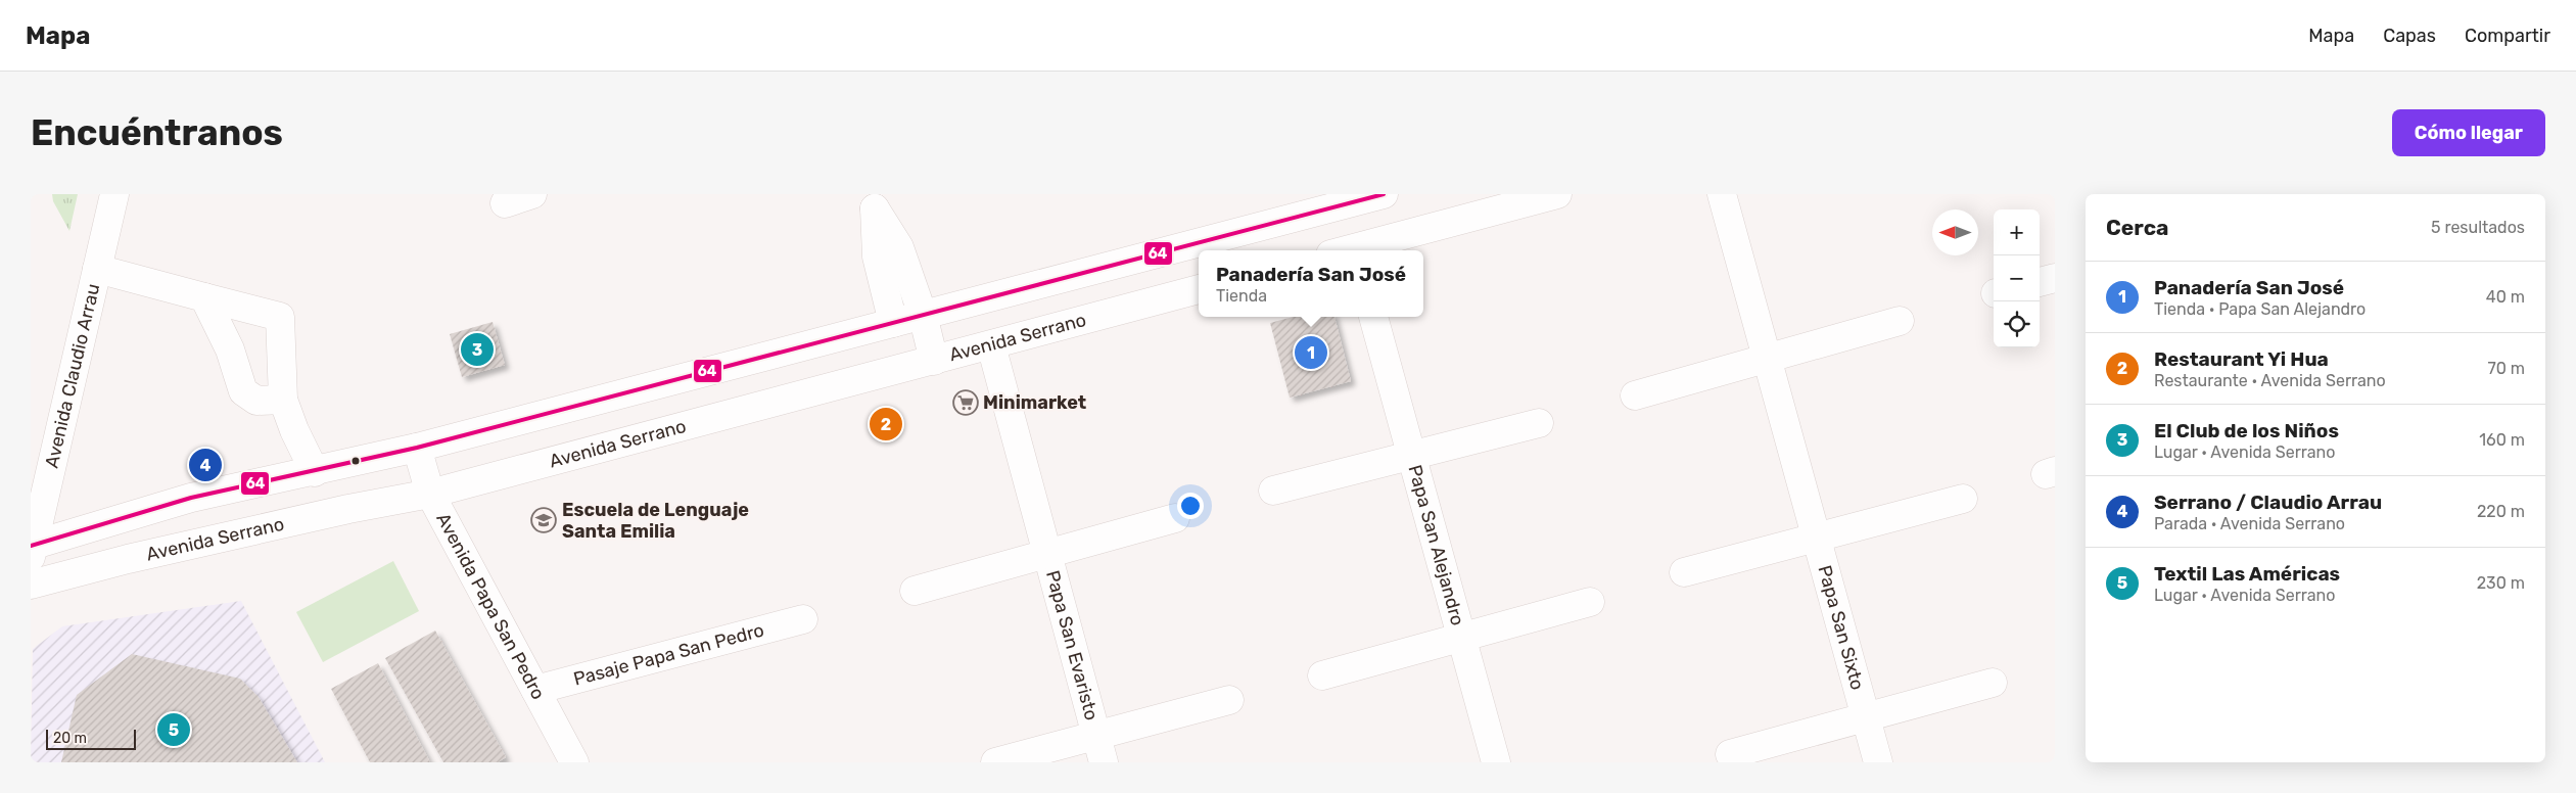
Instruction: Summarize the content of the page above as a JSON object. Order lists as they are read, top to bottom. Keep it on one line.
{"streets":{"street":["Avenida Serrano","Avenida Claudio Arrau","Papa San Alejandro","Avenida Papa San Pedro","Papa San Sixto","Papa San Evaristo","Pasaje Papa San Pedro"]},"crossings":[["Avenida Serrano","Avenida Papa San Pedro"],["Avenida Serrano","Papa San Evaristo"],["Avenida Papa San Pedro","Pasaje Papa San Pedro"]],"places":{"supermarket":["Minimarket"],"school or university":["Escuela de Lenguaje Santa Emilia"]},"lines":["transit line 64"],"scale_bar":"20 m","north":"left","page":{"header":"Mapa","nav":["Mapa","Capas","Compartir"],"buttons":"Cómo llegar","title":"Encuéntranos","heading":["Cerca","5 resultados"],"map_buttons":["+","−"],"popup":["Panadería San José","Tienda"],"list":[{"mark":"1","name":"Panadería San José","note":"Tienda · Papa San Alejandro","value":"40 m"},{"mark":"2","name":"Restaurant Yi Hua","note":"Restaurante · Avenida Serrano","value":"70 m"},{"mark":"3","name":"El Club de los Niños","note":"Lugar · Avenida Serrano","value":"160 m"},{"mark":"4","name":"Serrano / Claudio Arrau","note":"Parada · Avenida Serrano","value":"220 m"},{"mark":"5","name":"Textil Las Américas","note":"Lugar · Avenida Serrano","value":"230 m"}],"pins":["3","1","2","4","5"],"scale":"20 m"}}
